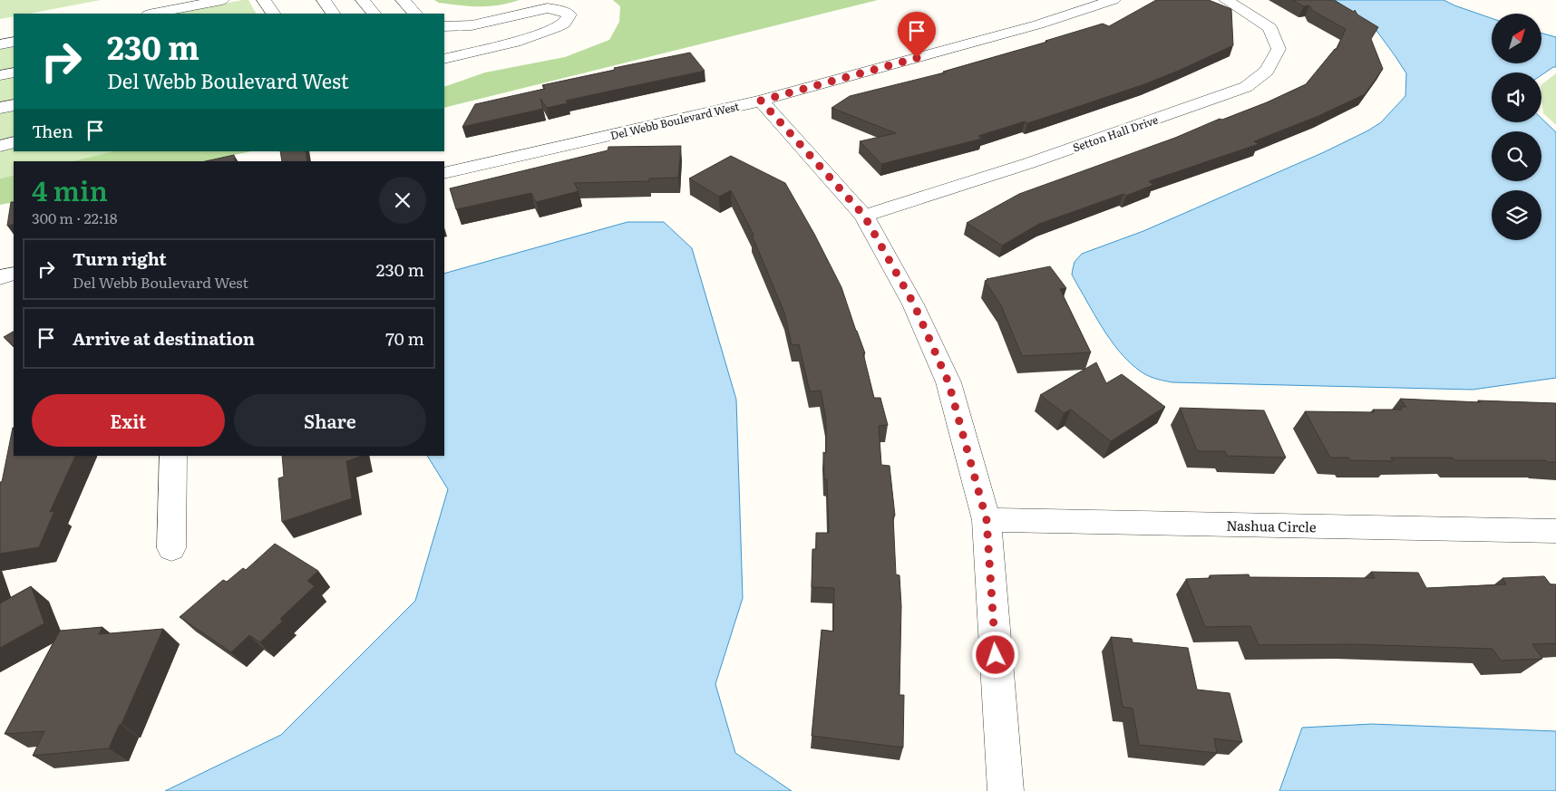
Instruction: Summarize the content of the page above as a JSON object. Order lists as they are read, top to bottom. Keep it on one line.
{"streets":{"street":["Del Webb Boulevard West","Setton Hall Drive","Nashua Circle"]},"north":"top right","page":{"turn":["230 m","Del Webb Boulevard West"],"then":"Then","heading":["4 min","300 m · 22:18"],"list":[{"name":"Turn right","note":"Del Webb Boulevard West","value":"230 m"},{"name":"Arrive at destination","value":"70 m"}],"buttons":["Exit","Share"]}}
